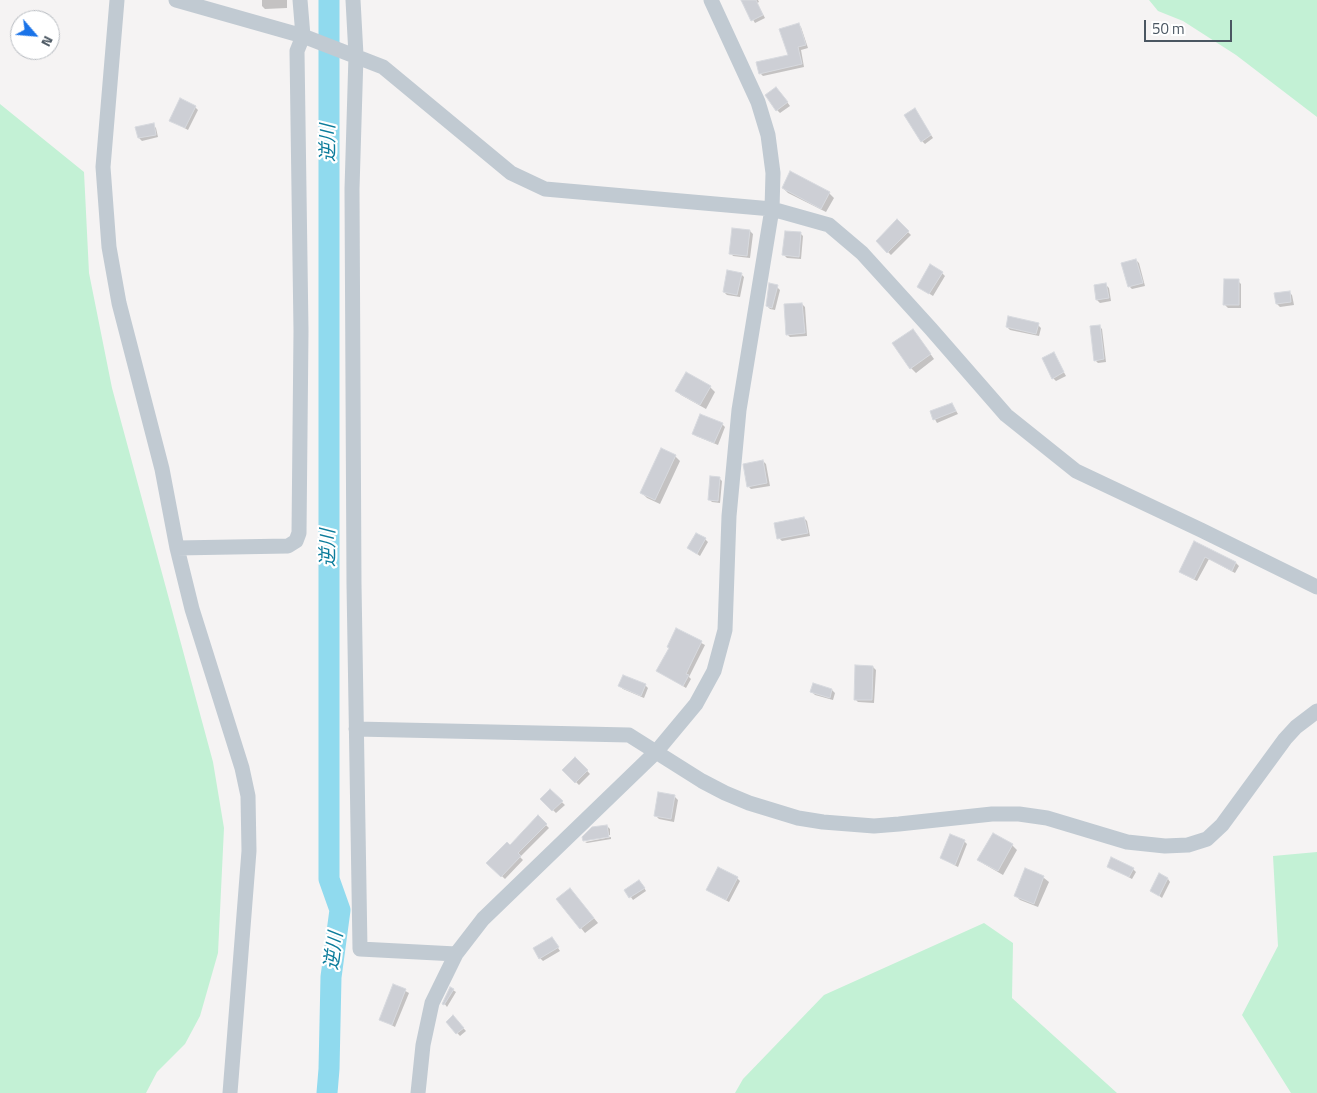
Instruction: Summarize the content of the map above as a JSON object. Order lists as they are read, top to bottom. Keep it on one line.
{"water":["逆川"],"scale_bar":"50 m","north":"bottom right"}
